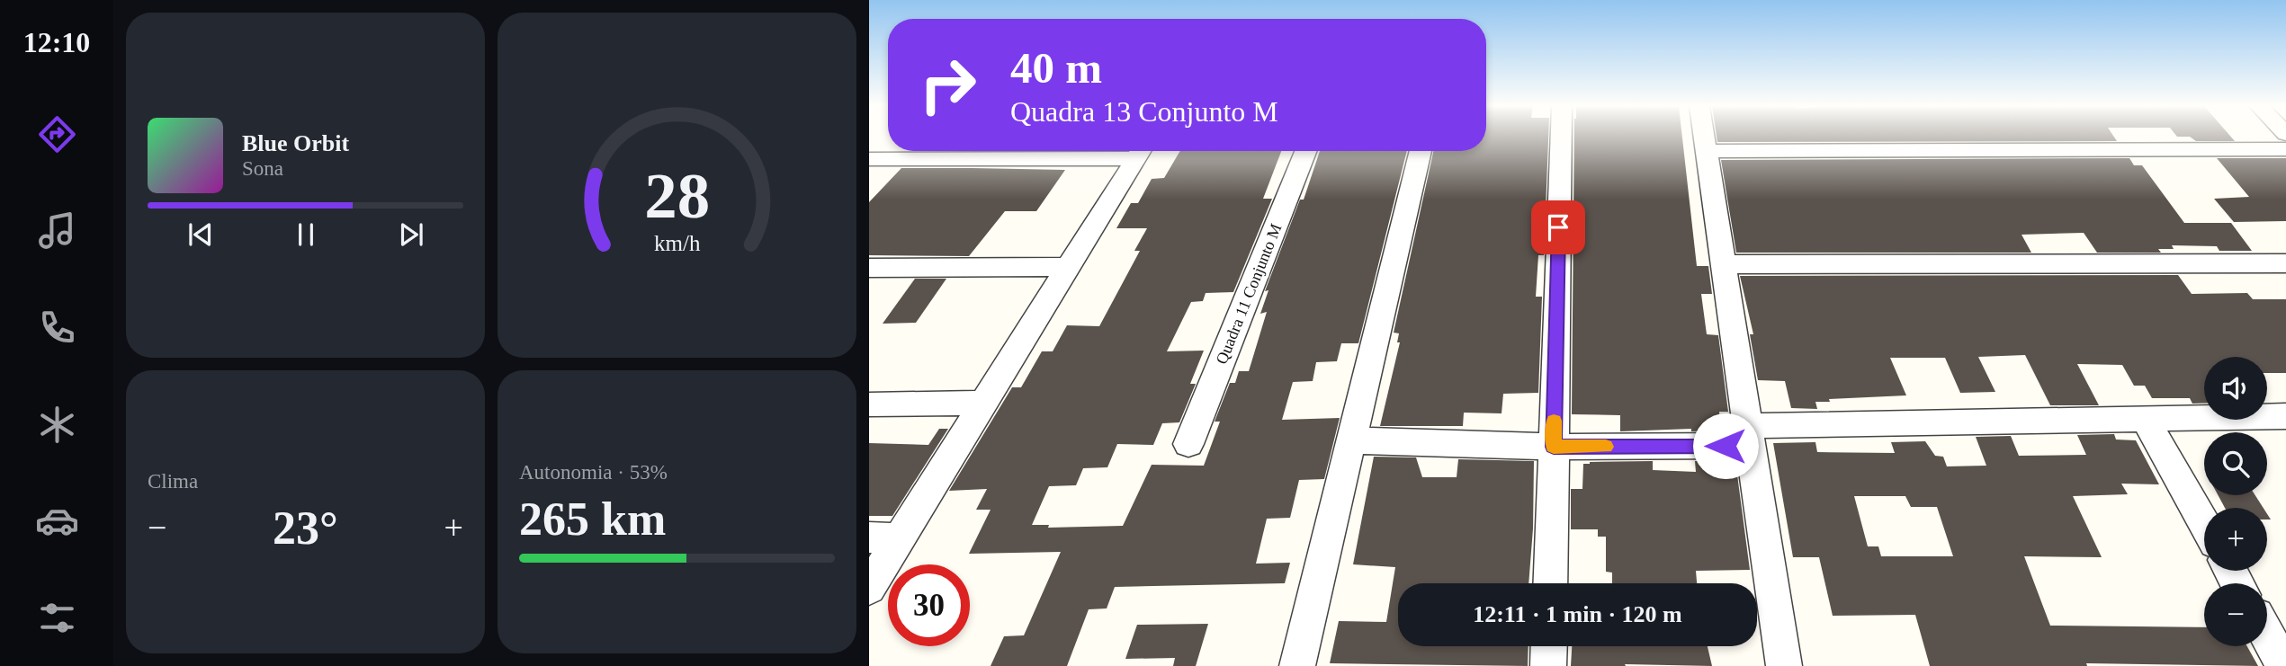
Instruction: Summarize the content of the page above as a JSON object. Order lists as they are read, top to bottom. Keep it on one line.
{"streets":{"street":["Quadra 11 Conjunto M"]},"page":{"tabs":"12:10","turn":["40 m","Quadra 13 Conjunto M"],"song":["Blue Orbit","Sona"],"map_buttons":["+","−"],"tile":["Clima",["Autonomia · 53%","265 km"]],"heat":["−","23°","+"],"limit":"30","trip":"12:11 · 1 min · 120 m","gauge":["28","km/h"]}}
